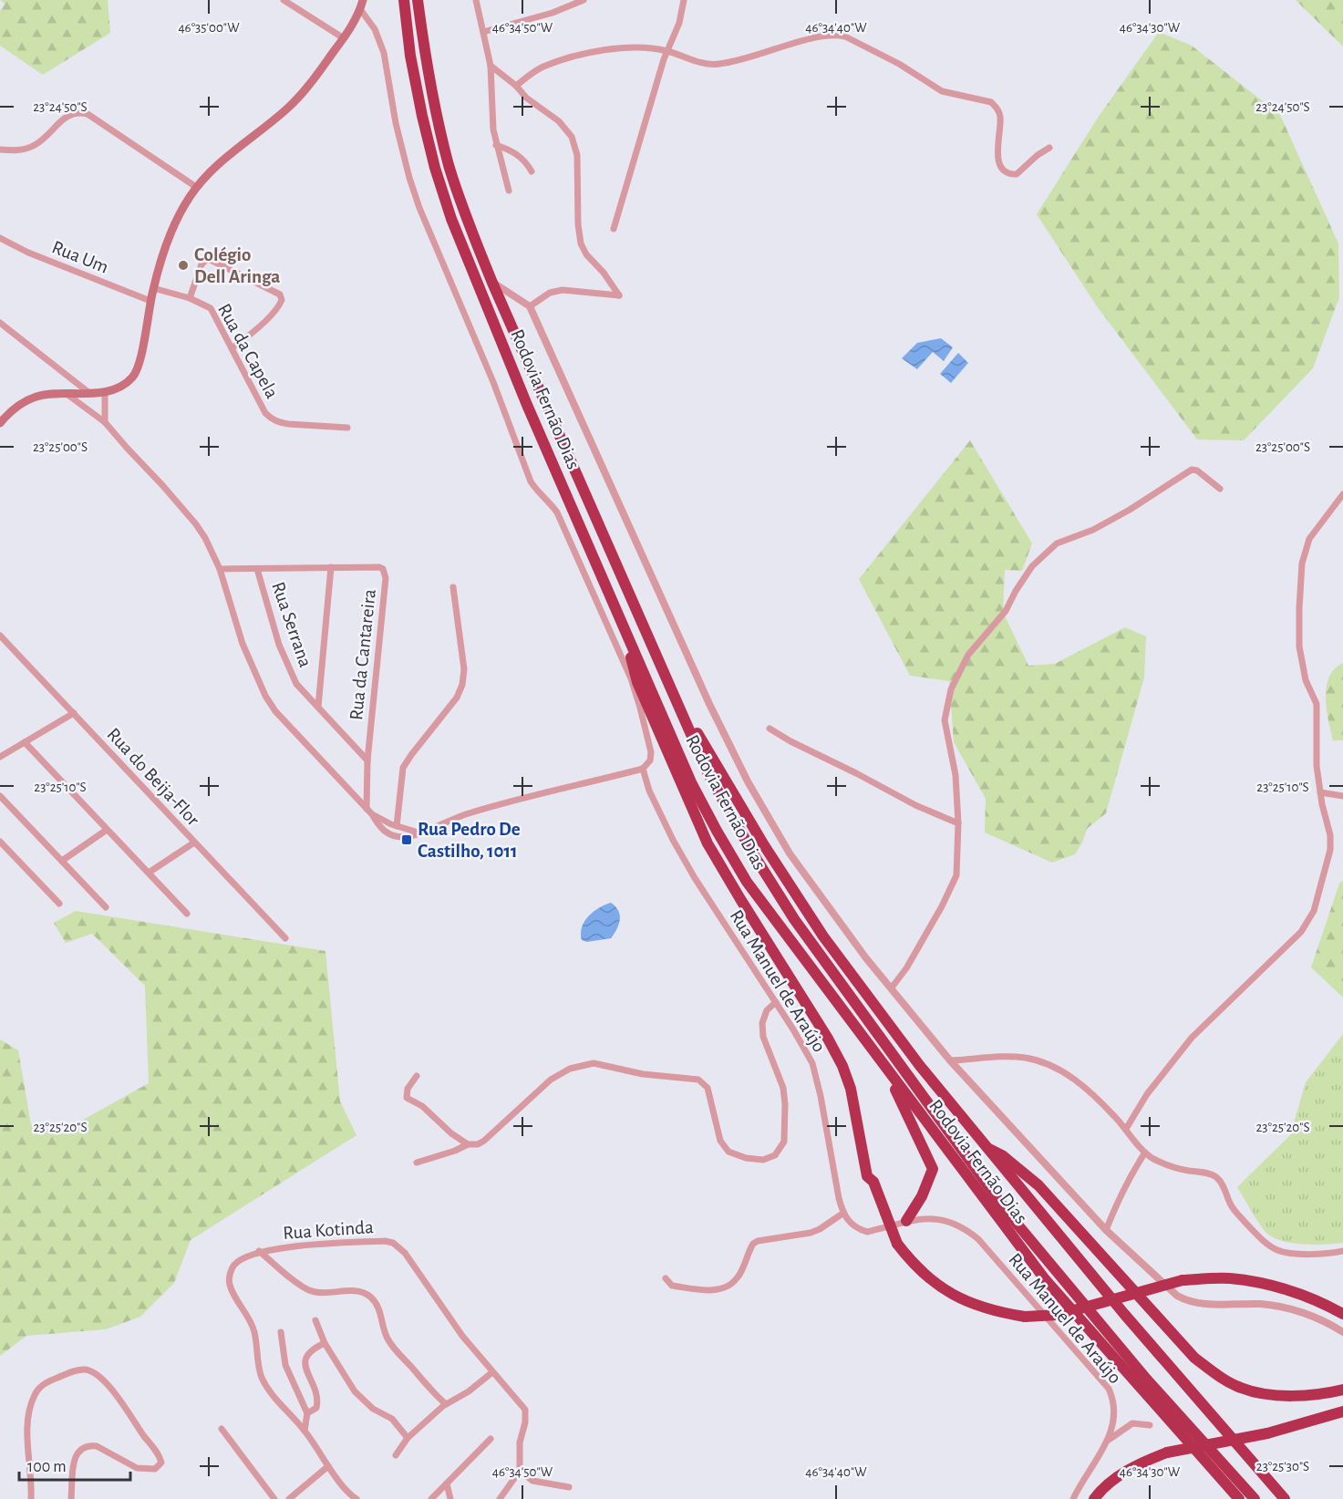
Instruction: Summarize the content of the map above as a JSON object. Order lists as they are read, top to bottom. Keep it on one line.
{"streets":{"highway":["Rodovia Fernão Dias"],"street":["Rua Um","Rua da Capela","Rua Serrana","Rua da Cantareira","Rua do Beija-Flor","Rua Manuel de Araújo","Rua Kotinda"]},"crossings":[["Rua Serrana","Rua da Cantareira"]],"places":{"other":["Colégio Dell Aringa"],"transit":["Rua Pedro De Castilho, 1011"]},"scale_bar":"100 m","coordinates":["46°35'00\"W","46°34'50\"W","46°34'40\"W","46°34'30\"W","23°24'50\"S","23°25'00\"S","23°25'10\"S","23°25'20\"S","23°25'30\"S"]}
